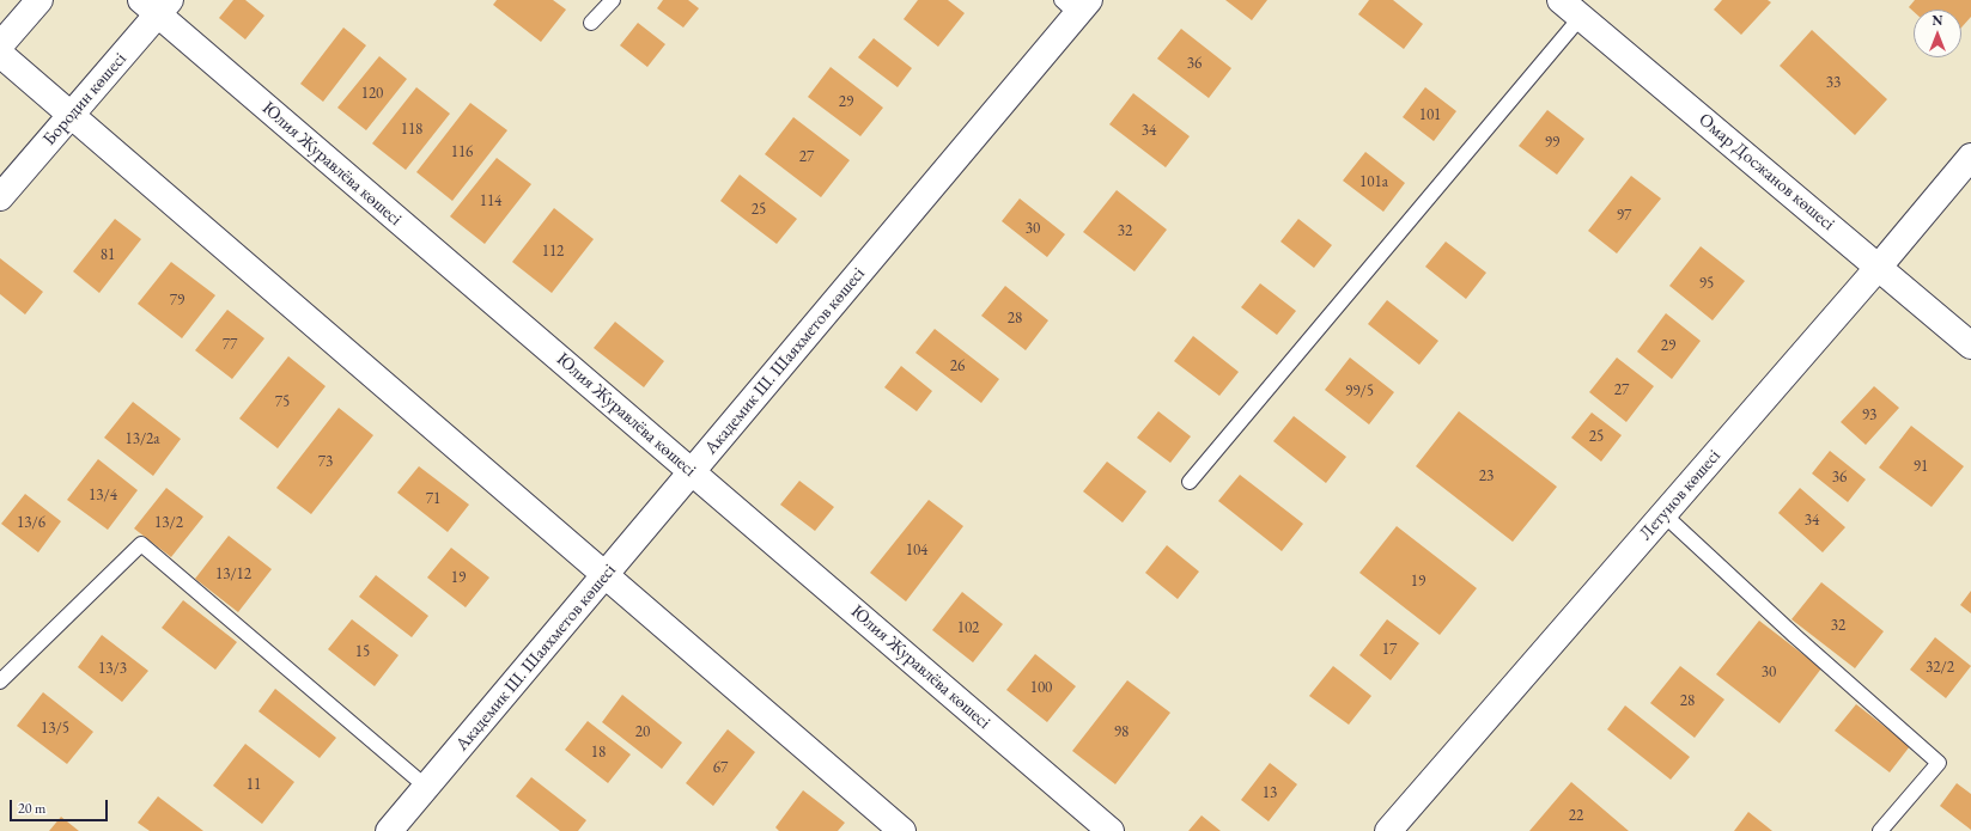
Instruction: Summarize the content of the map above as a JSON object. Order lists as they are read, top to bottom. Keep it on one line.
{"streets":{"street":["Бородин көшесі","Юлия Журавлёва көшесі","Омар Досжанов көшесі","Академик Ш. Шаяхметов көшесі","Летунов көшесі"]},"crossings":[["Бородин көшесі","Юлия Журавлёва көшесі"],["Юлия Журавлёва көшесі","Академик Ш. Шаяхметов көшесі"],["Омар Досжанов көшесі","Летунов көшесі"]],"house_numbers":["36","33","120","29","101","118","34","99","116","27","101а","114","25","97","30","32","112","81","95","79","28","77","29","26","27","99/5","75","93","25","13/2а","73","91","23","36","13/4","71","34","13/6","13/2","104","13/12","19","19","32","102","17","15","32/2","13/3","30","100","28","13/5","20","98","18","67","11","13","22"],"scale_bar":"20 m","north":"top"}
